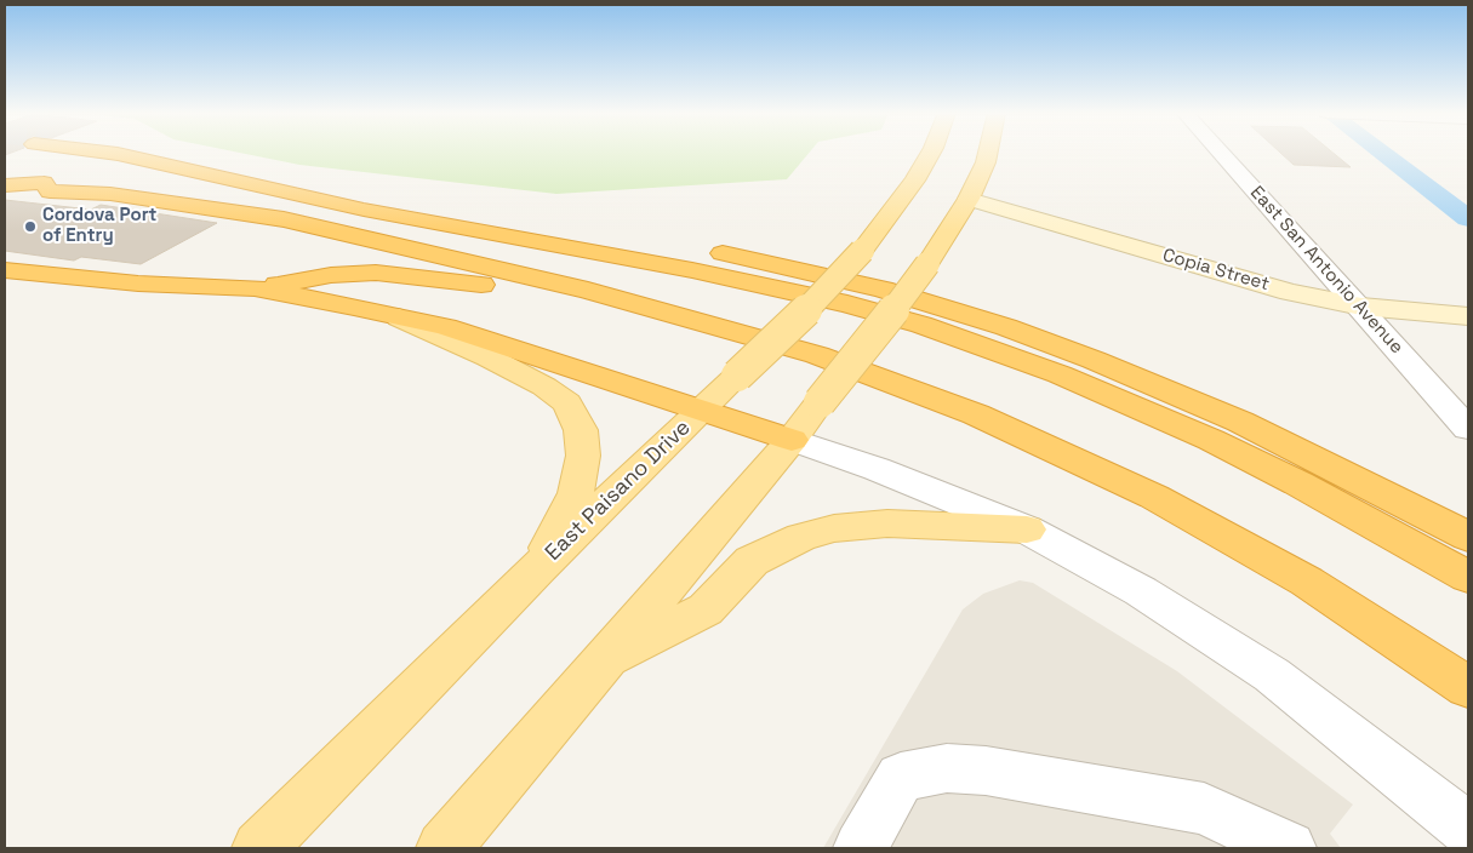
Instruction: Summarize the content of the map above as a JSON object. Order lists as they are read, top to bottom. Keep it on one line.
{"streets":{"main road":["Copia Street","East Paisano Drive"],"street":["East San Antonio Avenue"]},"crossings":[["Copia Street","East San Antonio Avenue"]],"places":["Cordova Port of Entry"]}
